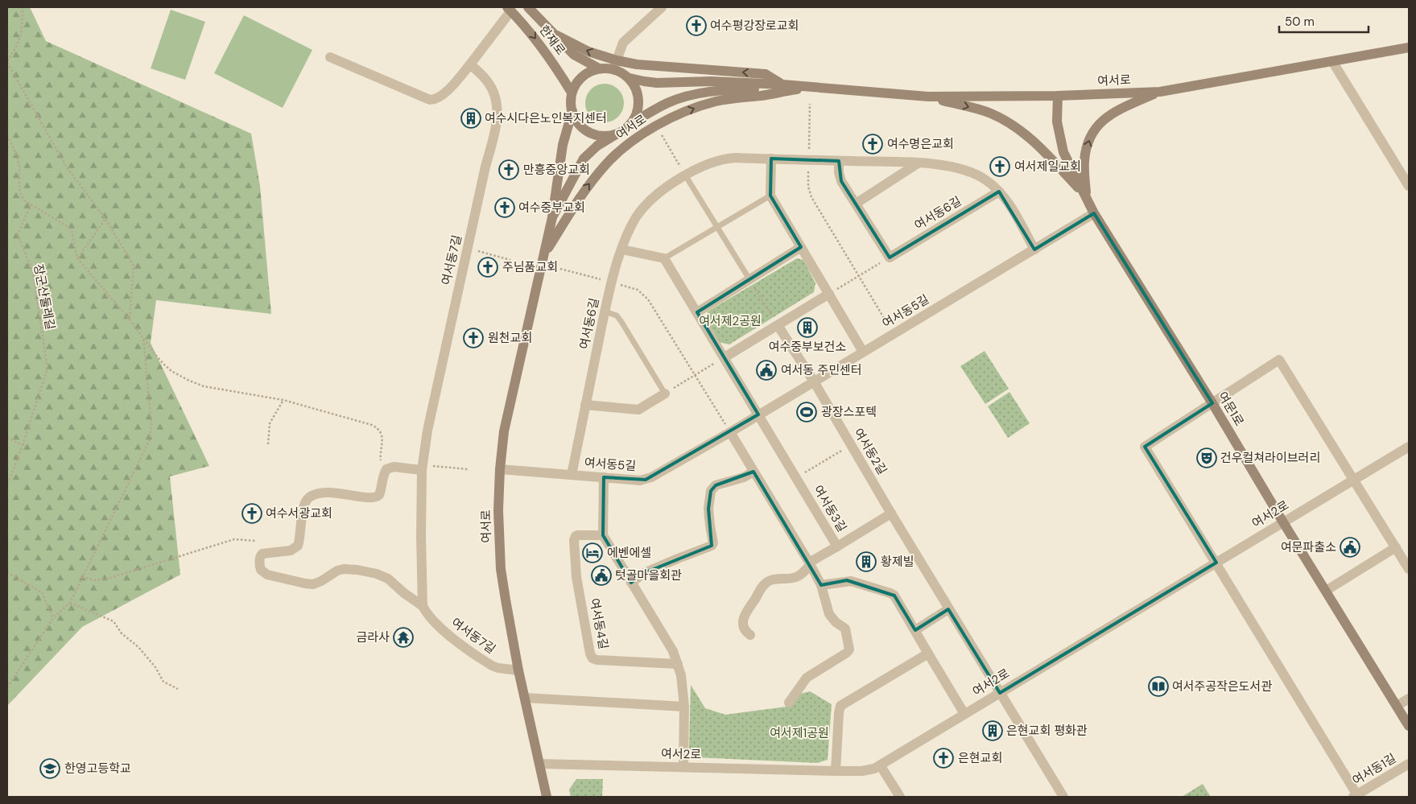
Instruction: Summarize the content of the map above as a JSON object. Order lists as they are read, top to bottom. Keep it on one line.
{"streets":{"street":["한재로","여서로","여서동6길","여서동7길","여서동5길","여문1로","여서동2길","여서동3길","여서2로","여서동4길","여서동1길"],"path":["장군산둘레길"]},"crossings":[["한재로","여서로"],["여서로","여서동7길"],["여서로","여서동5길"],["여서로","여문1로"],["여서로","여서2로"],["여서동6길","여서동5길"],["여서동5길","여문1로"],["여서동5길","여서동2길"],["여서동5길","여서동3길"],["여문1로","여서2로"],["여서동2길","여서2로"]],"parks":["여서제2공원","여서제1공원"],"places":{"church":["여수평강장로교회","여수명은교회","여서제일교회","만흥중앙교회","여수중부교회","주님품교회","원천교회","여수서광교회","은현교회"],"building":["여수시다은노인복지센터","여수중부보건소","황제빌","은현교회 평화관"],"public building":["여서동 주민센터","여문파출소","텃골마을회관"],"sports":["광장스포텍"],"theatre":["건우컬쳐라이브러리"],"hotel":["에벤에셀"],"temple":["금라사"],"library":["여서주공작은도서관"],"school or university":["한영고등학교"]},"scale_bar":"50 m"}
